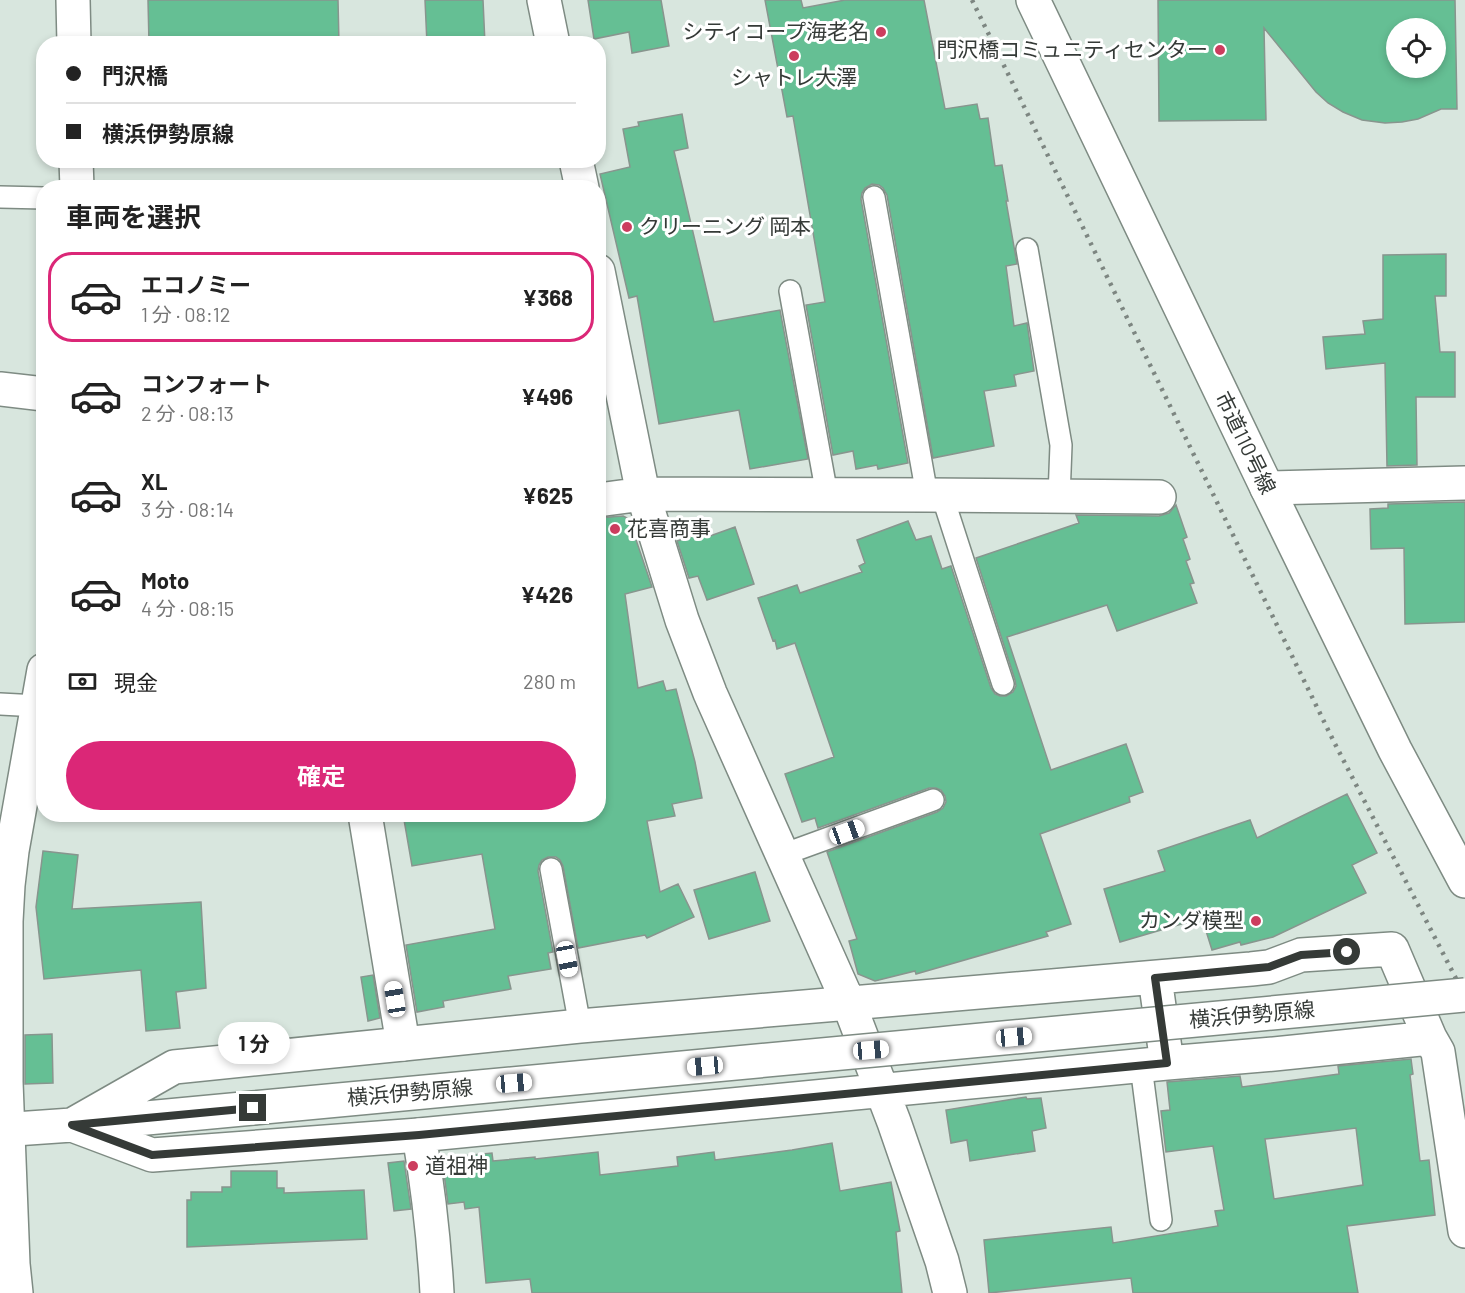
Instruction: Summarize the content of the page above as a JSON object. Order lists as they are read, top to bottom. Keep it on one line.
{"streets":{"street":["市道110号線","横浜伊勢原線"]},"places":["シティコープ海老名","門沢橋コミュニティセンター","シャトレ大澤","クリーニング 岡本","花喜商事","カンダ模型","道祖神"],"page":{"banner":["門沢橋","横浜伊勢原線"],"heading":"車両を選択","list":[{"name":"エコノミー","note":"1 分 · 08:12","value":"¥368"},{"name":"コンフォート","note":"2 分 · 08:13","value":"¥496"},{"name":"XL","note":"3 分 · 08:14","value":"¥625"},{"name":"Moto","note":"4 分 · 08:15","value":"¥426"}],"pay":["現金","280 m"],"buttons":"確定","bubble":"1 分"}}
